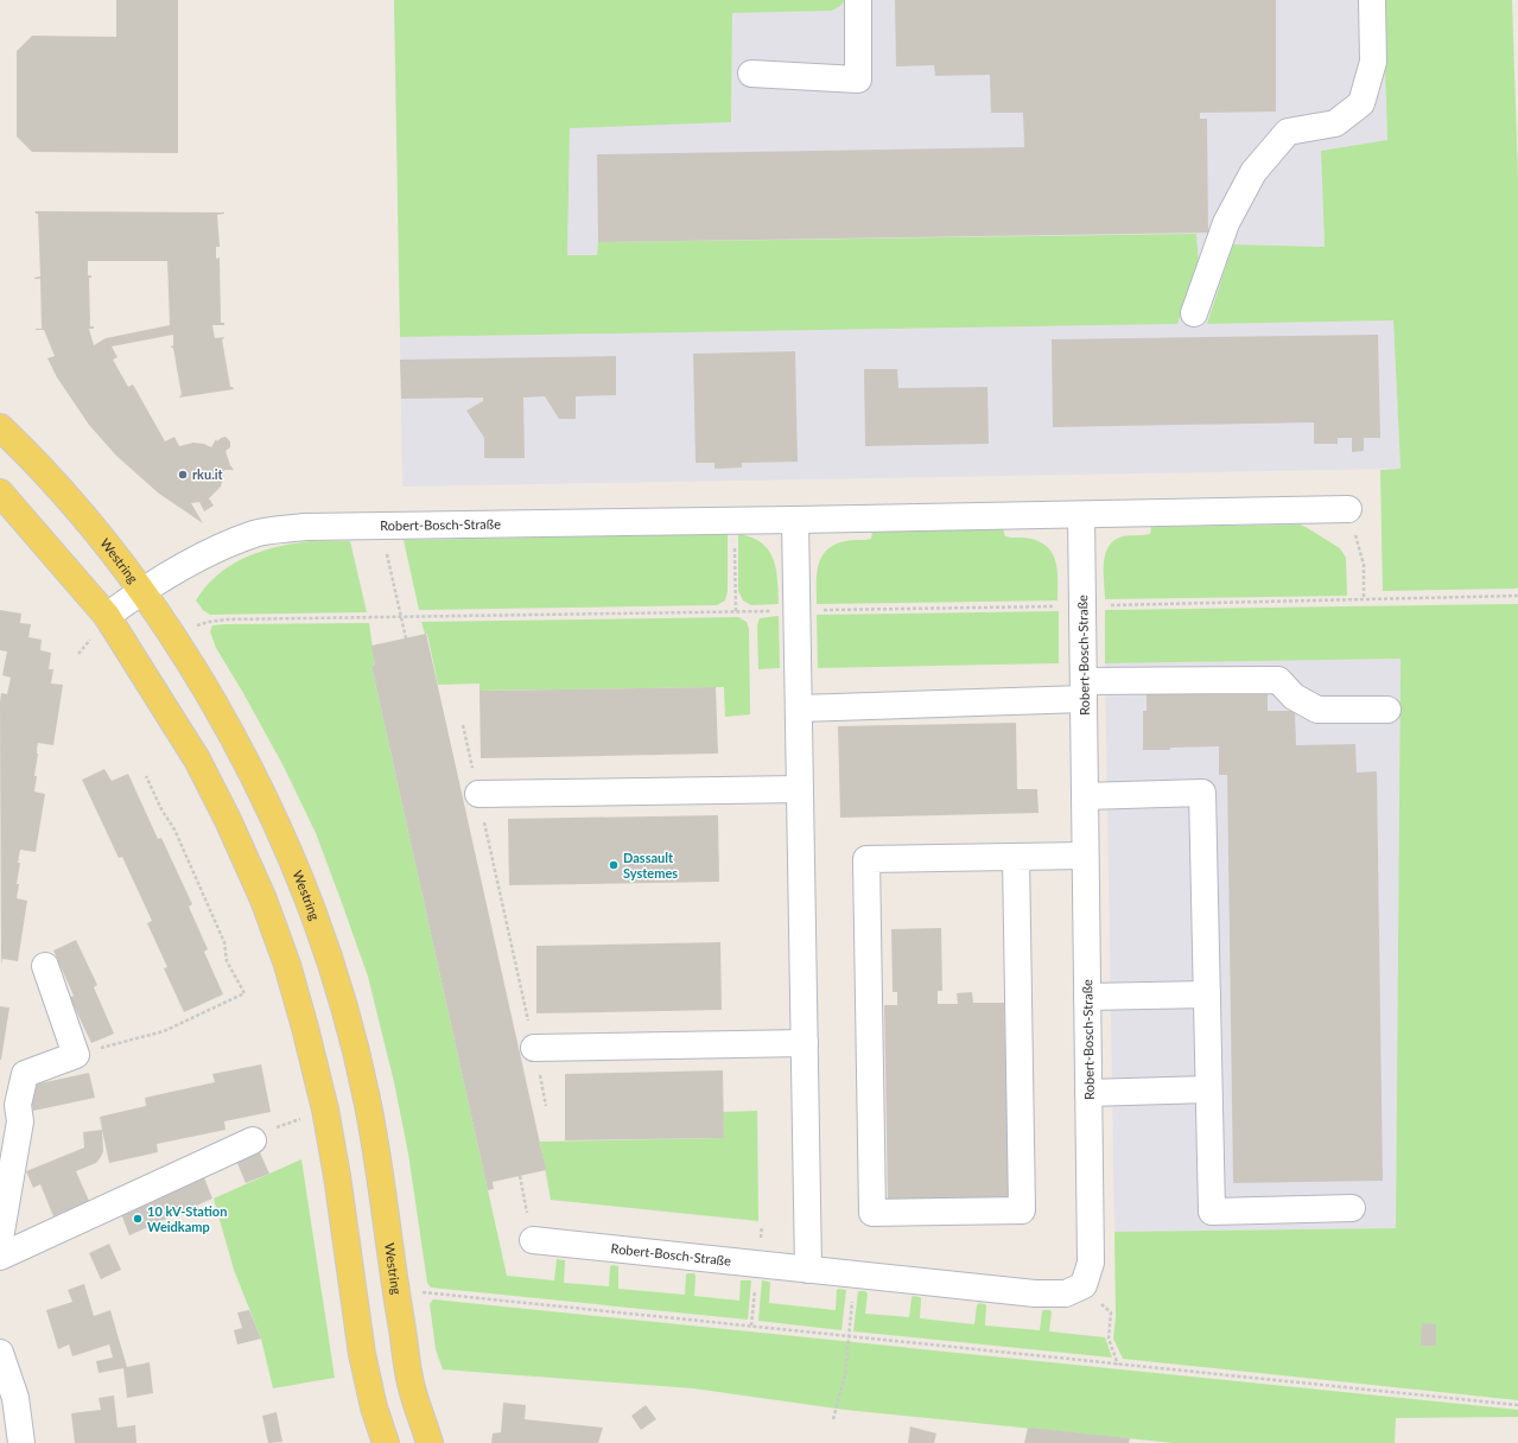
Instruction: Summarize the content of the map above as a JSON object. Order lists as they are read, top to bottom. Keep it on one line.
{"streets":{"main road":["Westring"],"street":["Robert-Bosch-Straße"]},"crossings":[["Robert-Bosch-Straße","Westring"]],"places":["rku.it","Dassault Systemes","10 kV-Station Weidkamp"]}
